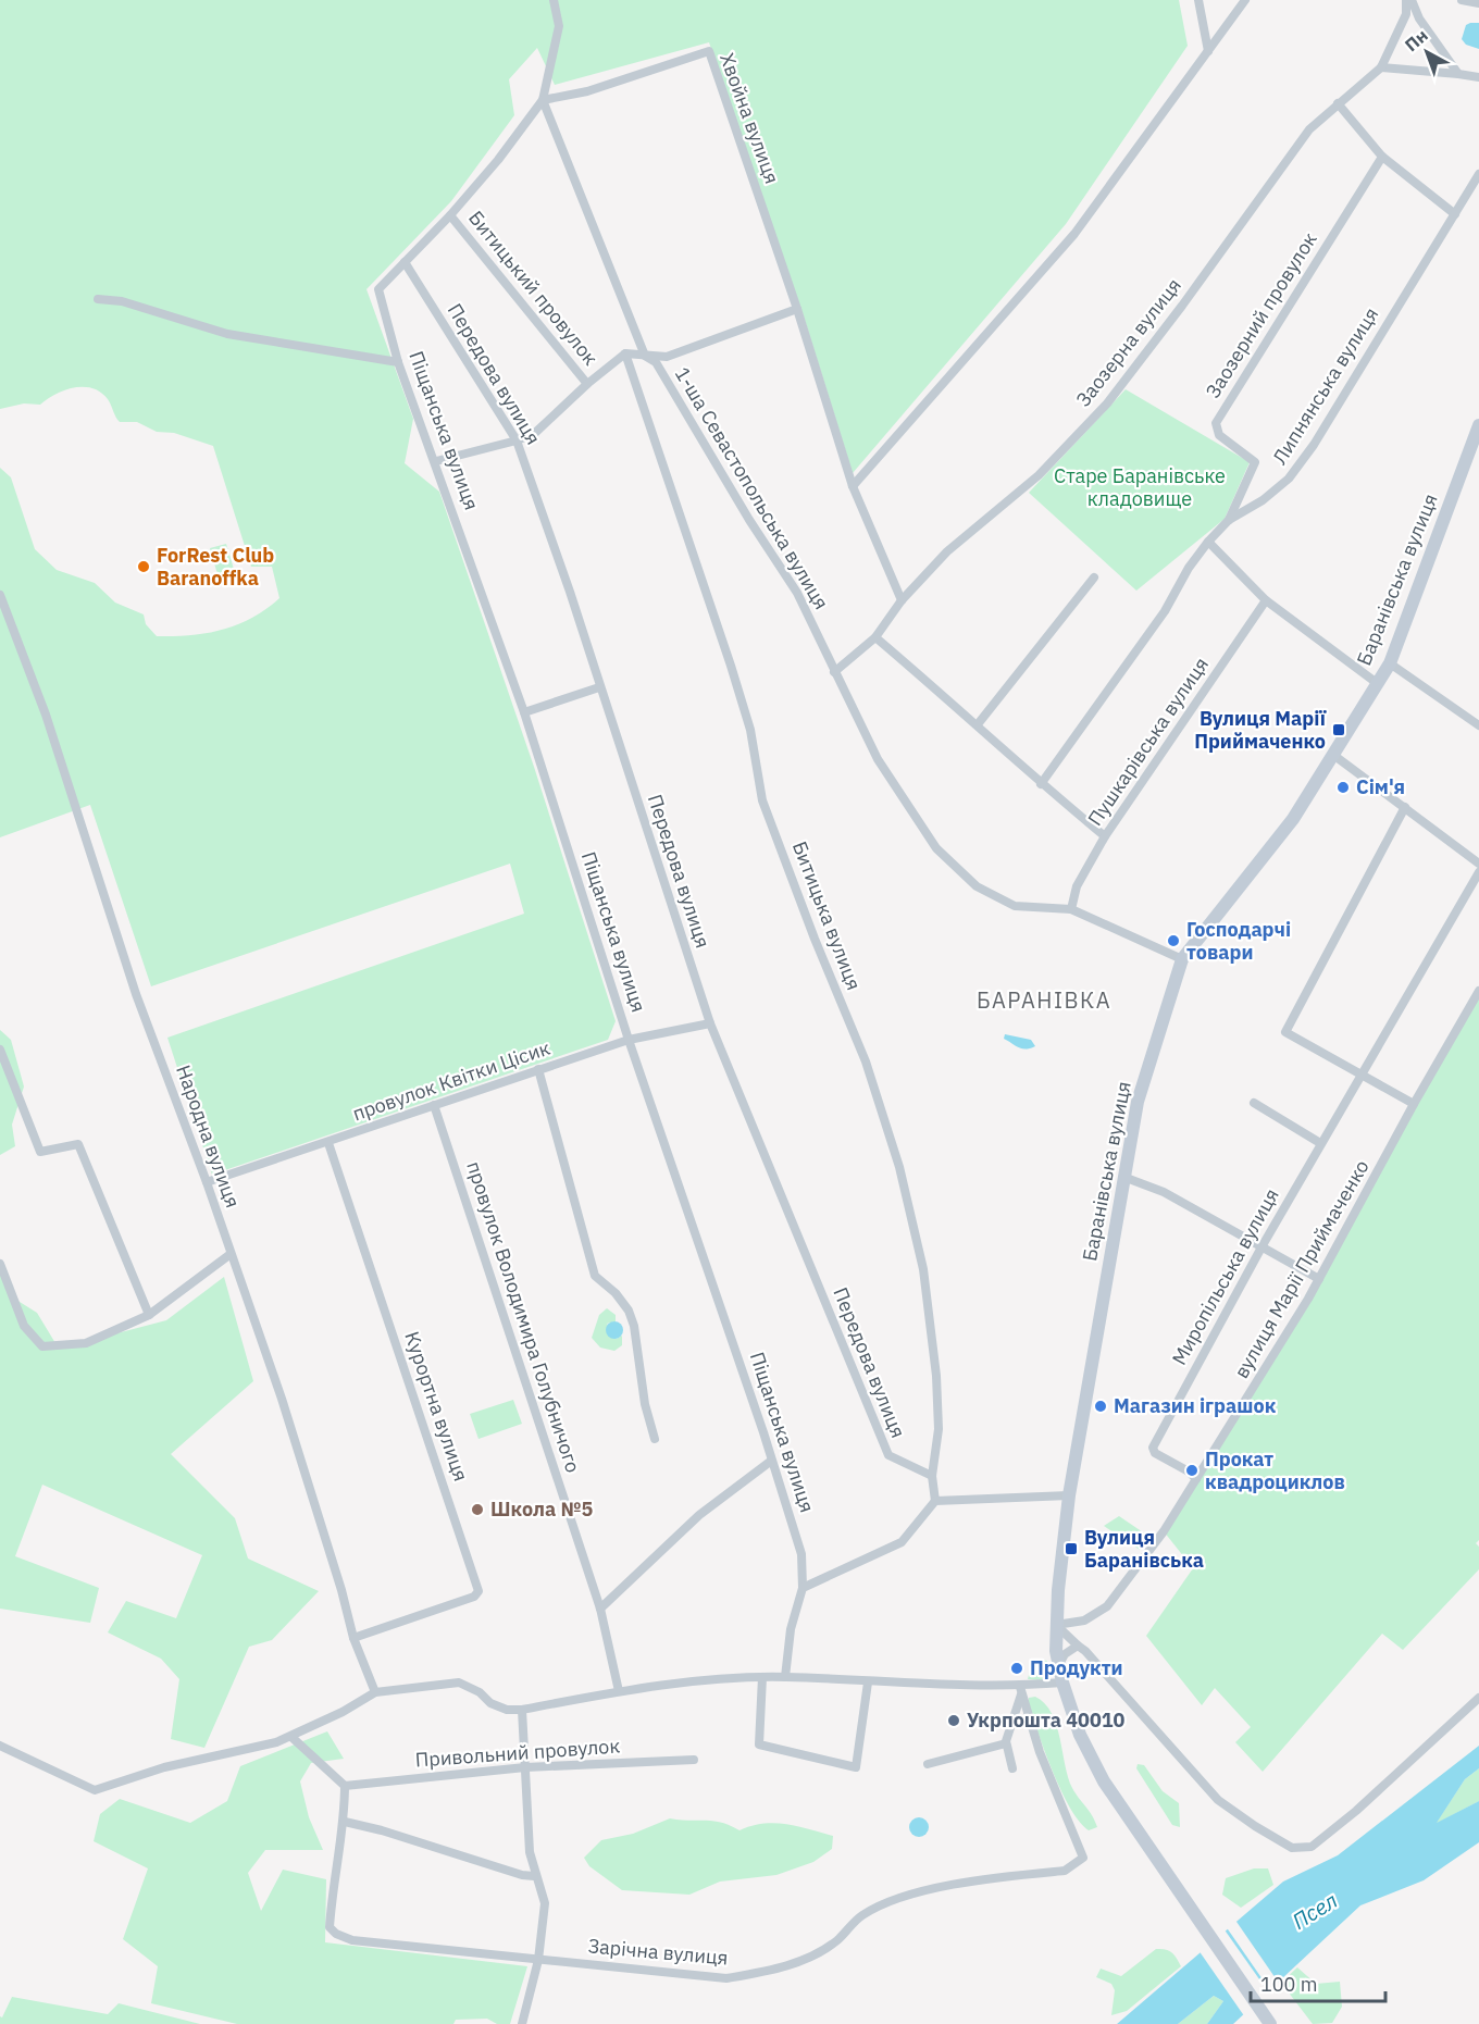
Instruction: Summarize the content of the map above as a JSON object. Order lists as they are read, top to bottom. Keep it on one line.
{"streets":{"main road":["Баранівська вулиця"],"street":["Хвойна вулиця","Битицький провулок","Заозерний провулок","Заозерна вулиця","Передова вулиця","Липнянська вулиця","Піщанська вулиця","1-ша Севастопольська вулиця","Пушкарівська вулиця","Битицька вулиця","провулок Квітки Цісик","Народна вулиця","вулиця Марії Приймаченко","Миропільська вулиця","провулок Володимира Голубничого","Курортна вулиця","Привольний провулок","Зарічна вулиця"]},"crossings":[["Хвойна вулиця","Заозерна вулиця"],["Хвойна вулиця","1-ша Севастопольська вулиця"],["Заозерний провулок","Липнянська вулиця"],["Заозерна вулиця","1-ша Севастопольська вулиця"],["Передова вулиця","Піщанська вулиця"],["Передова вулиця","Битицька вулиця"],["Передова вулиця","провулок Квітки Цісик"],["Піщанська вулиця","провулок Квітки Цісик"],["1-ша Севастопольська вулиця","Баранівська вулиця"],["1-ша Севастопольська вулиця","Пушкарівська вулиця"],["Баранівська вулиця","вулиця Марії Приймаченко"],["провулок Квітки Цісик","Народна вулиця"],["провулок Квітки Цісик","провулок Володимира Голубничого"],["провулок Квітки Цісик","Курортна вулиця"],["Народна вулиця","Курортна вулиця"],["вулиця Марії Приймаченко","Миропільська вулиця"],["Привольний провулок","Зарічна вулиця"]],"districts":["БАРАНІВКА"],"water":["Псел"],"parks":["Старе Баранівське кладовище"],"places":{"other":["ForRest Club Baranoffka","Сім'я","Господарчі товари","Магазин іграшок","Прокат квадроциклов","Школа №5","Продукти","Укрпошта 40010"],"transit":["Вулиця Марії Приймаченко","Вулиця Баранівська"]},"scale_bar":"100 m","north":"top left"}
